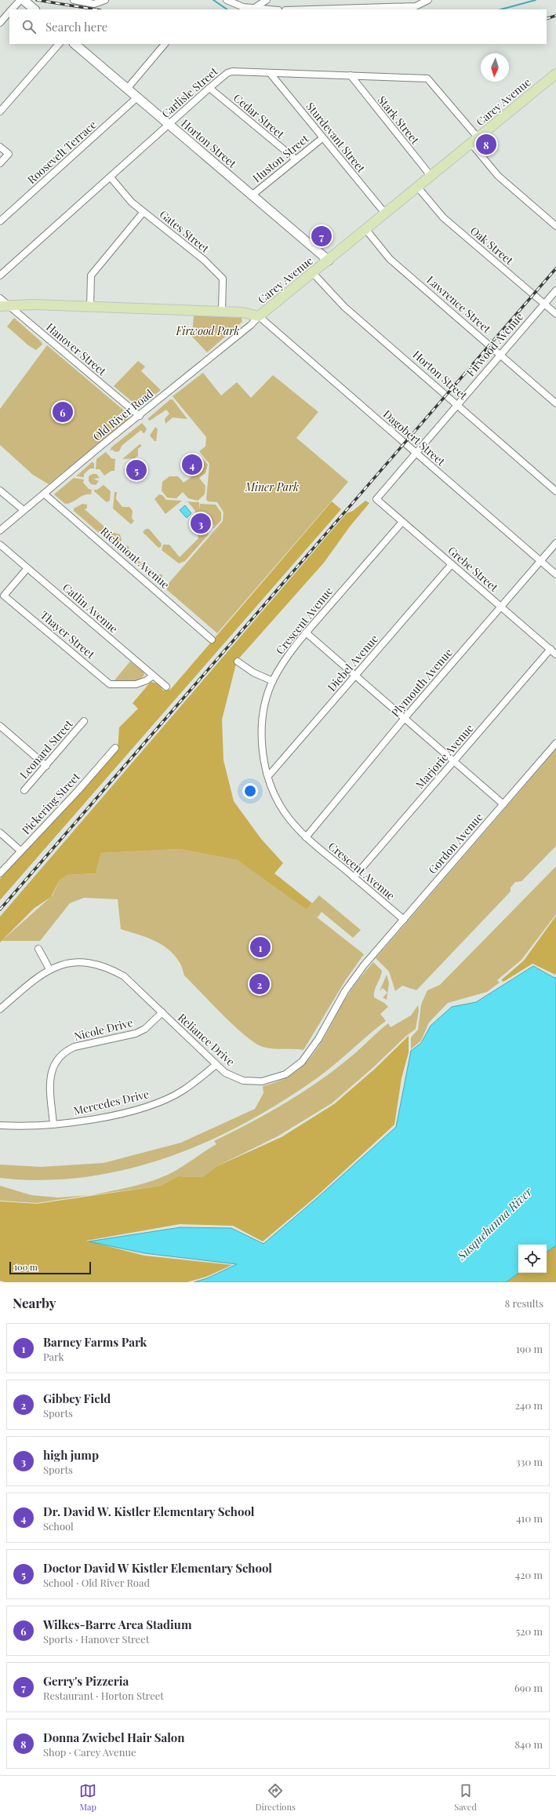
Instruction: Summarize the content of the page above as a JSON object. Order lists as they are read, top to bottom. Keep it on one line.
{"streets":{"main road":["Carey Avenue","Horton Street"],"street":["Carlisle Street","Cedar Street","Stark Street","Sturdevant Street","Roosevelt Terrace","Huston Street","Gates Street","Oak Street","Lawrence Street","Firwood Avenue","Hanover Street","Old River Road","Dagobert Street","Richmont Avenue","Grebe Street","Catlin Avenue","Crescent Avenue","Thayer Street","Diebel Avenue","Plymouth Avenue","Leonard Street","Marjorie Avenue","Pickering Street","Gordon Avenue","Nicole Drive","Reliance Drive","Mercedes Drive"]},"crossings":[["Carlisle Street","Carey Avenue"],["Carlisle Street","Cedar Street"],["Carlisle Street","Stark Street"],["Carlisle Street","Sturdevant Street"],["Carlisle Street","Horton Street"],["Carlisle Street","Gates Street"],["Carey Avenue","Stark Street"],["Carey Avenue","Sturdevant Street"],["Carey Avenue","Horton Street"],["Carey Avenue","Gates Street"],["Carey Avenue","Oak Street"],["Carey Avenue","Lawrence Street"],["Carey Avenue","Hanover Street"],["Carey Avenue","Old River Road"],["Carey Avenue","Dagobert Street"],["Cedar Street","Huston Street"],["Sturdevant Street","Huston Street"],["Horton Street","Roosevelt Terrace"],["Horton Street","Huston Street"],["Horton Street","Firwood Avenue"],["Oak Street","Firwood Avenue"],["Lawrence Street","Firwood Avenue"],["Firwood Avenue","Dagobert Street"],["Firwood Avenue","Grebe Street"],["Hanover Street","Old River Road"],["Old River Road","Dagobert Street"],["Old River Road","Richmont Avenue"],["Dagobert Street","Plymouth Avenue"],["Grebe Street","Crescent Avenue"],["Grebe Street","Diebel Avenue"],["Grebe Street","Plymouth Avenue"],["Grebe Street","Marjorie Avenue"],["Catlin Avenue","Thayer Street"],["Crescent Avenue","Diebel Avenue"],["Crescent Avenue","Plymouth Avenue"],["Crescent Avenue","Marjorie Avenue"],["Crescent Avenue","Gordon Avenue"],["Gordon Avenue","Reliance Drive"],["Nicole Drive","Reliance Drive"],["Nicole Drive","Mercedes Drive"],["Reliance Drive","Mercedes Drive"]],"water":["Susquehanna River"],"parks":["Firwood Park","Miner Park"],"scale_bar":"100 m","north":"bottom","page":{"search":"Search here","pins":["8","7","6","4","5","3","1","2"],"scale":"100 m","heading":["Nearby","8 results"],"list":[{"mark":"1","name":"Barney Farms Park","note":"Park","value":"190 m"},{"mark":"2","name":"Gibbey Field","note":"Sports","value":"240 m"},{"mark":"3","name":"high jump","note":"Sports","value":"330 m"},{"mark":"4","name":"Dr. David W. Kistler Elementary School","note":"School","value":"410 m"},{"mark":"5","name":"Doctor David W Kistler Elementary School","note":"School · Old River Road","value":"420 m"},{"mark":"6","name":"Wilkes-Barre Area Stadium","note":"Sports · Hanover Street","value":"520 m"},{"mark":"7","name":"Gerry's Pizzeria","note":"Restaurant · Horton Street","value":"690 m"},{"mark":"8","name":"Donna Zwiebel Hair Salon","note":"Shop · Carey Avenue","value":"840 m"}],"nav":["Map","Directions","Saved"]}}
